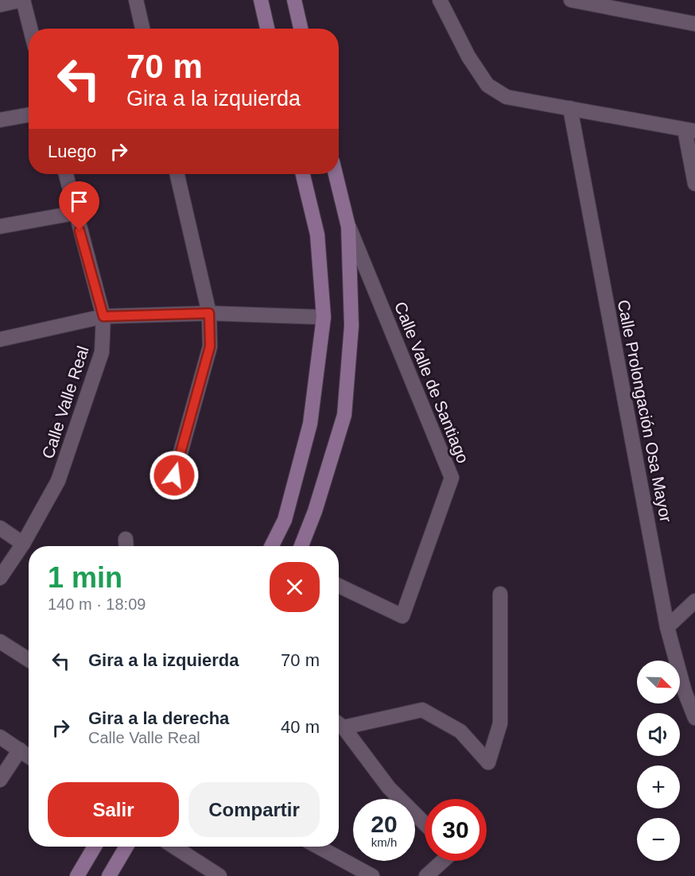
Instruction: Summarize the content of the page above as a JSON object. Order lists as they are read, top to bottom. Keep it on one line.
{"streets":{"street":["Calle Valle de Santiago","Calle Valle Real","Calle Prolongación Osa Mayor"]},"north":"bottom right","page":{"turn":["70 m","Gira a la izquierda"],"then":"Luego","heading":["1 min","140 m · 18:09"],"list":[{"name":"Gira a la izquierda","value":"70 m"},{"name":"Gira a la derecha","note":"Calle Valle Real","value":"40 m"}],"map_buttons":["+","−"],"buttons":["Salir","Compartir"],"speed":"20 km/h","limit":"30"}}
